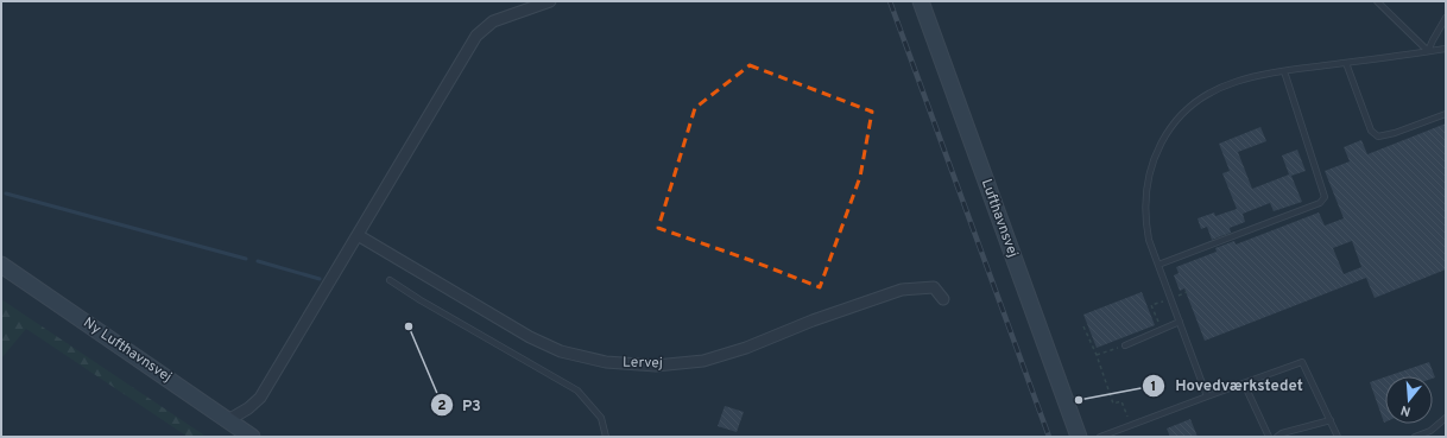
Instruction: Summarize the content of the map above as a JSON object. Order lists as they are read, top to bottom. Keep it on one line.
{"streets":{"street":["Lufthavnsvej","Ny Lufthavnsvej","Lervej"]},"places":["P3","Hovedværkstedet"],"north":"bottom"}
